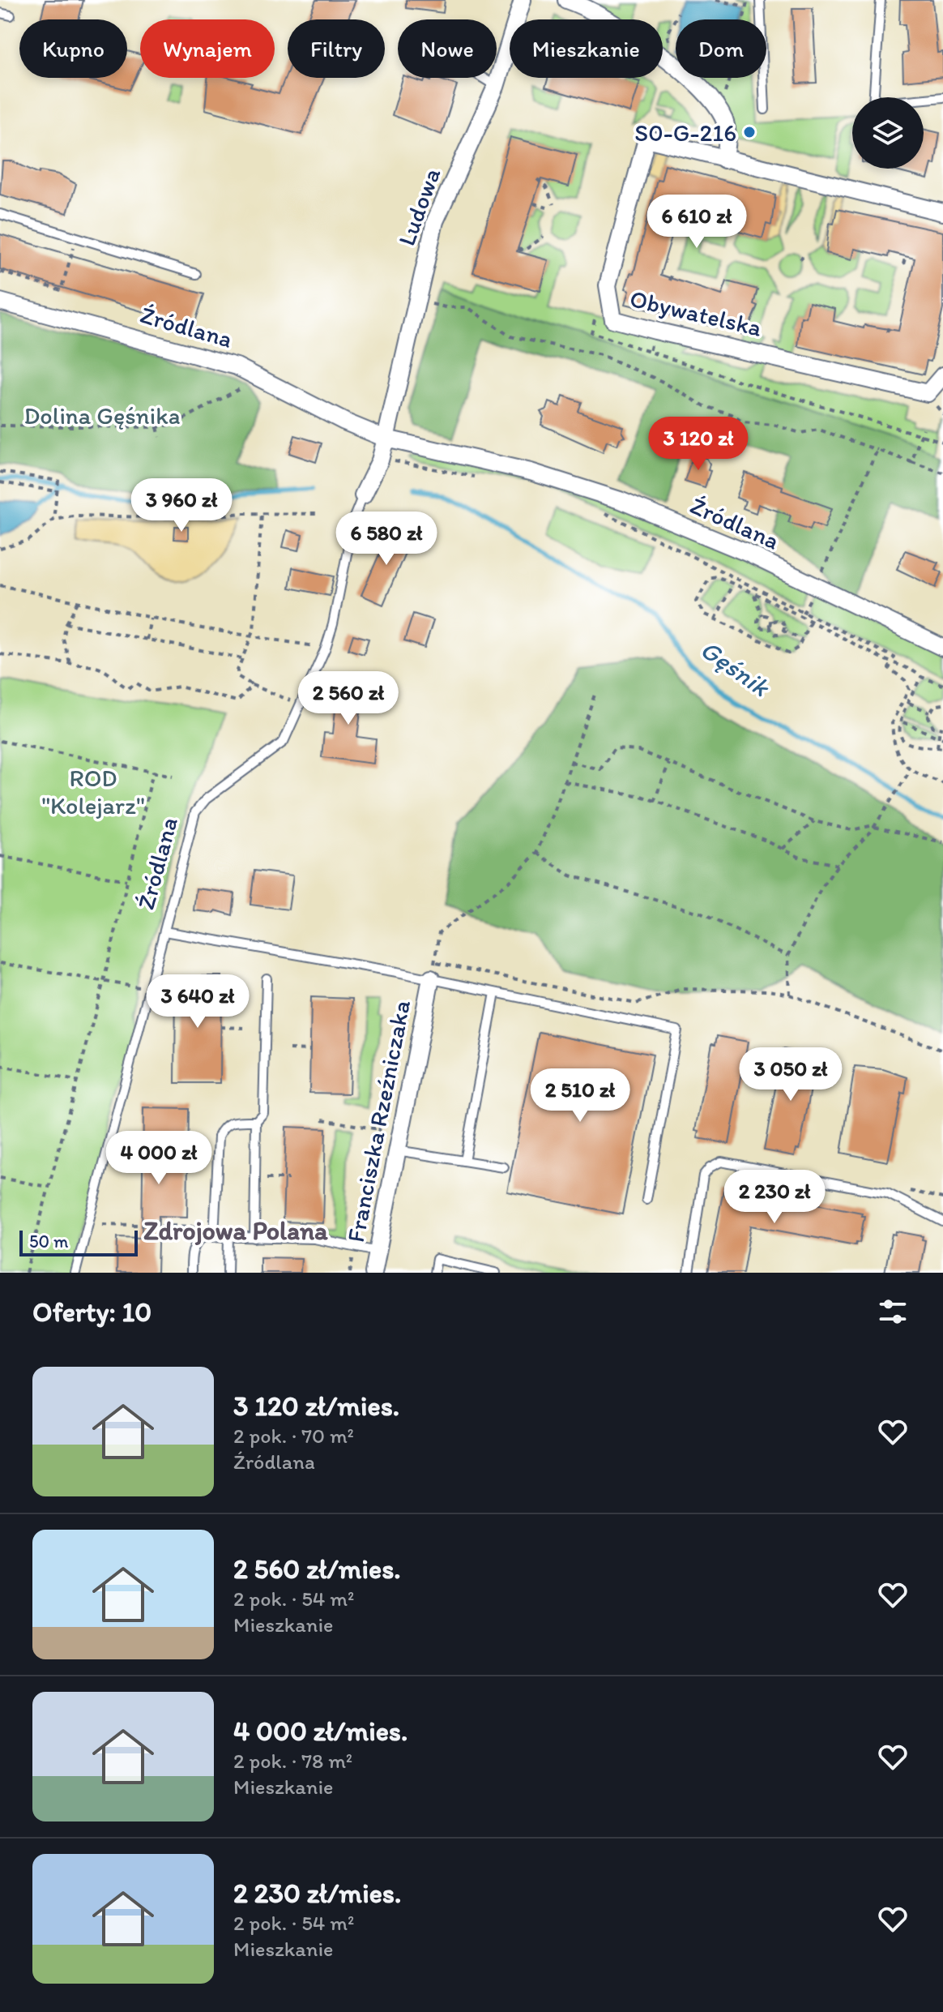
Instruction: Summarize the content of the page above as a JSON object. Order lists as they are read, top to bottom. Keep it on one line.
{"streets":{"street":["Ludowa","Obywatelska","Źródlana","Franciszka Rzeźniczaka"]},"crossings":[["Ludowa","Źródlana"]],"districts":["Zdrojowa Polana"],"water":["Gęśnik"],"parks":["Dolina Gęśnika","ROD \"Kolejarz\""],"places":["S0-G-216"],"scale_bar":"50 m","page":{"chip":["Kupno","Wynajem","Filtry","Nowe","Mieszkanie","Dom"],"price":["6 610 zł","3 120 zł","3 960 zł","6 580 zł","2 560 zł","3 640 zł","3 050 zł","2 510 zł","4 000 zł","2 230 zł"],"scale":"50 m","heading":"Oferty: 10","list":[{"name":"3 120 zł/mies.","note":"2 pok. · 70 m² · Źródlana"},{"name":"2 560 zł/mies.","note":"2 pok. · 54 m² · Mieszkanie"},{"name":"4 000 zł/mies.","note":"2 pok. · 78 m² · Mieszkanie"},{"name":"2 230 zł/mies.","note":"2 pok. · 54 m² · Mieszkanie"}]}}
